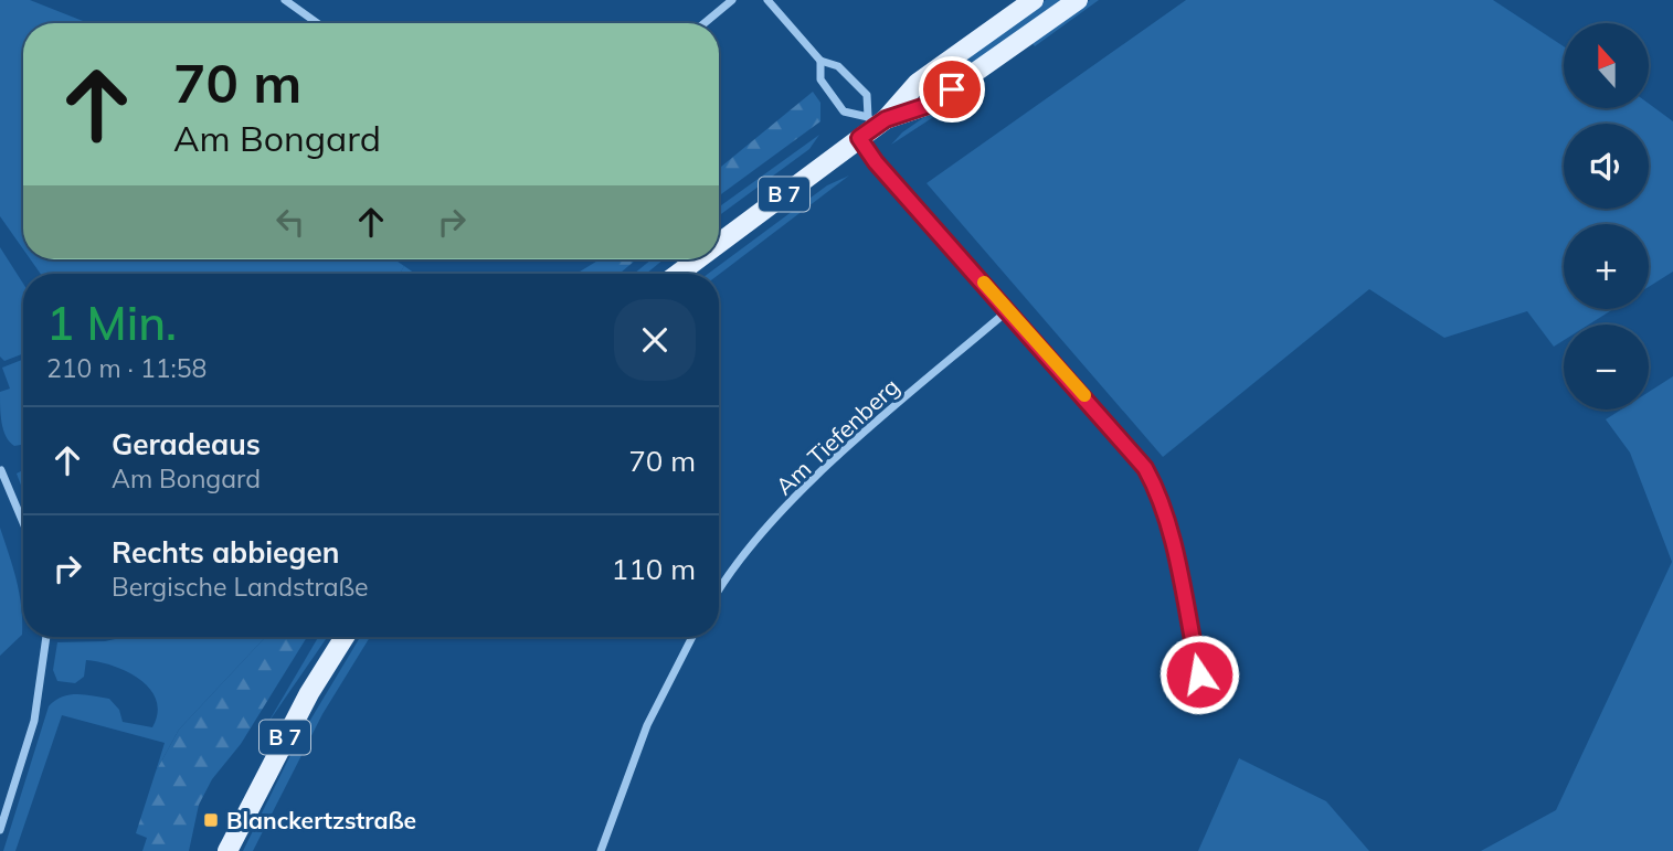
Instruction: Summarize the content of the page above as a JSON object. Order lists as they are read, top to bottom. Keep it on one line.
{"streets":{"main road":["B 7"],"street":["Am Tiefenberg"]},"places":{"transit":["Blanckertzstraße"]},"north":"top","page":{"map_buttons":["+","−"],"turn":["70 m","Am Bongard"],"heading":["1 Min.","210 m · 11:58"],"list":[{"name":"Geradeaus","note":"Am Bongard","value":"70 m"},{"name":"Rechts abbiegen","note":"Bergische Landstraße","value":"110 m"}]}}
